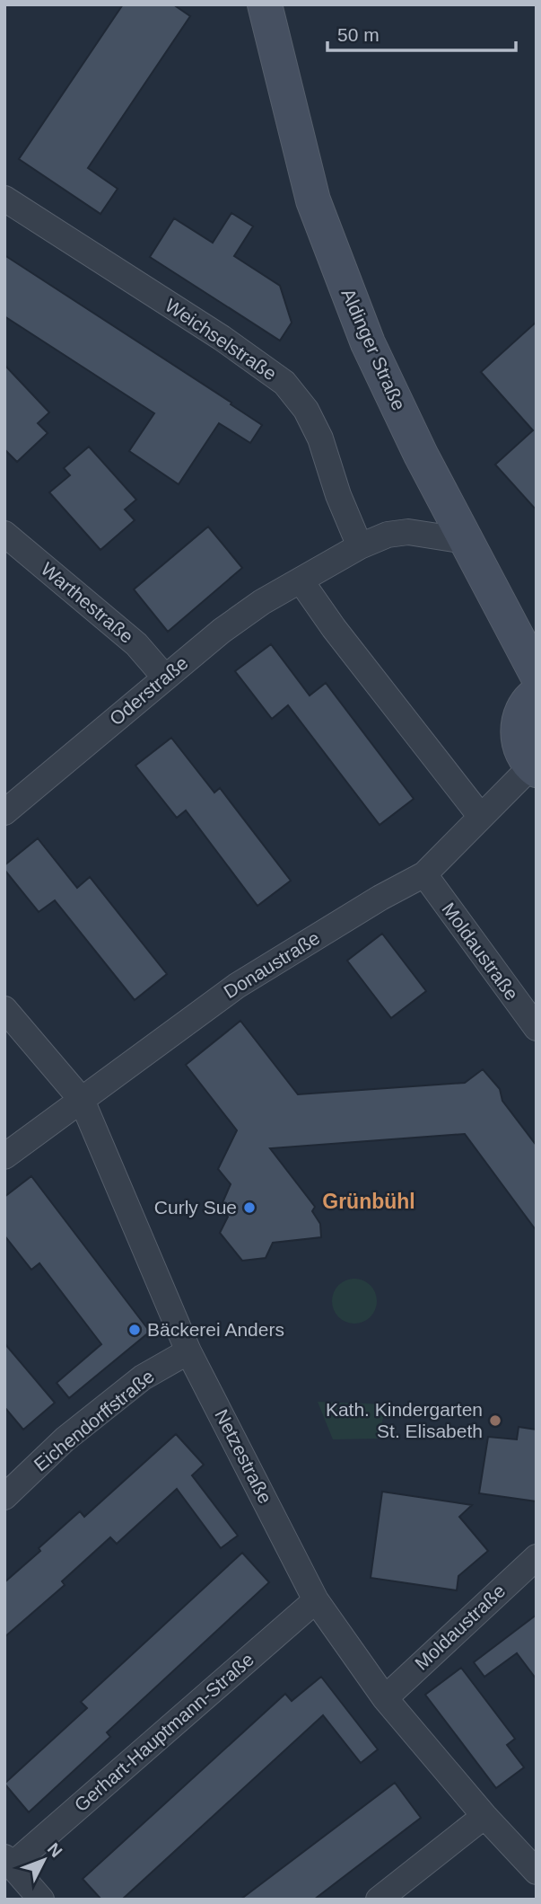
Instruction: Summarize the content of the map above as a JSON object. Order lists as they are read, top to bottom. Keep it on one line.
{"streets":{"main road":["Aldinger Straße"],"street":["Weichselstraße","Warthestraße","Oderstraße","Moldaustraße","Donaustraße","Eichendorffstraße","Netzestraße","Gerhart-Hauptmann-Straße"]},"crossings":[["Weichselstraße","Oderstraße"],["Aldinger Straße","Oderstraße"],["Warthestraße","Oderstraße"],["Moldaustraße","Donaustraße"],["Moldaustraße","Netzestraße"],["Donaustraße","Netzestraße"],["Eichendorffstraße","Netzestraße"],["Netzestraße","Gerhart-Hauptmann-Straße"]],"districts":["Grünbühl"],"places":["Curly Sue","Bäckerei Anders","Kath. Kindergarten St. Elisabeth"],"scale_bar":"50 m","north":"top right"}
